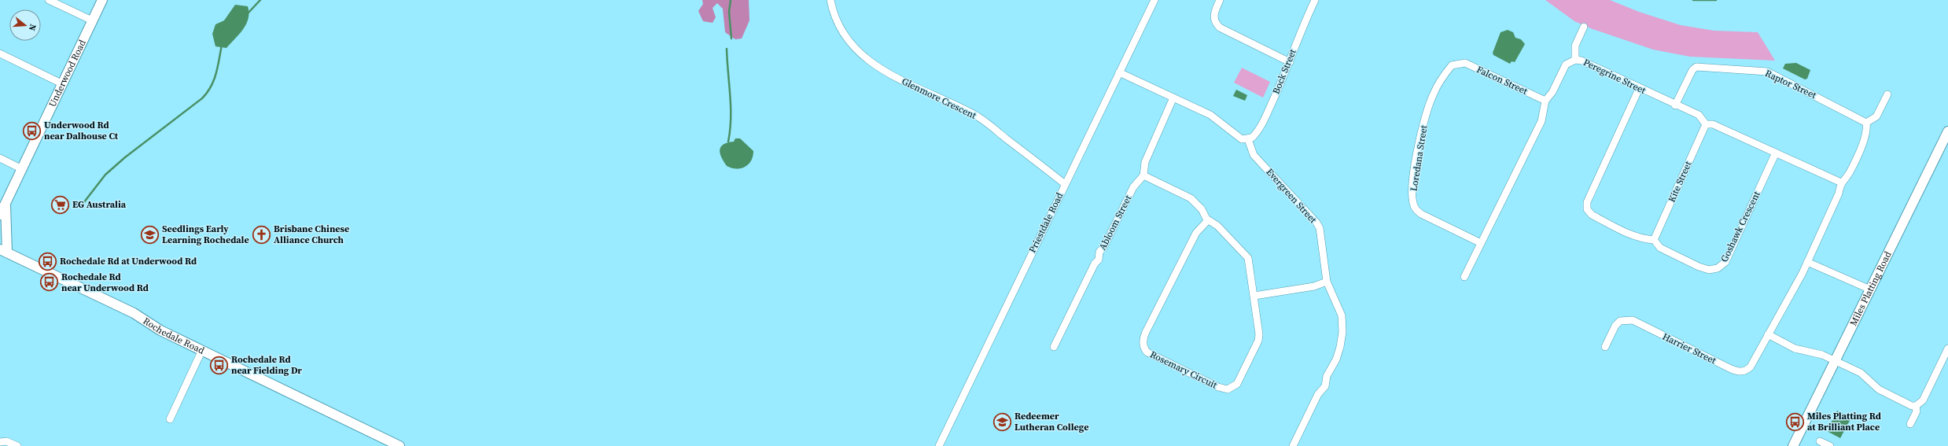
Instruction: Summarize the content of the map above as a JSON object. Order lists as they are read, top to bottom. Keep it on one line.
{"streets":{"main road":["Underwood Road","Miles Platting Road","Rochedale Road"],"street":["Bock Street","Peregrine Street","Falcon Street","Raptor Street","Glenmore Crescent","Loredana Street","Kite Street","Evergreen Street","Priestdale Road","Abloom Street","Goshawk Crescent","Harrier Street","Rosemary Circuit"]},"crossings":[["Bock Street","Evergreen Street"],["Peregrine Street","Falcon Street"],["Peregrine Street","Raptor Street"],["Peregrine Street","Loredana Street"],["Peregrine Street","Kite Street"],["Falcon Street","Loredana Street"],["Raptor Street","Harrier Street"],["Glenmore Crescent","Priestdale Road"],["Kite Street","Goshawk Crescent"],["Abloom Street","Rosemary Circuit"]],"places":{"bus stop":["Underwood Rd near Dalhouse Ct","Rochedale Rd at Underwood Rd","Rochedale Rd near Underwood Rd","Rochedale Rd near Fielding Dr","Miles Platting Rd at Brilliant Place"],"supermarket":["EG Australia"],"school or university":["Seedlings Early Learning Rochedale","Redeemer Lutheran College"],"church":["Brisbane Chinese Alliance Church"]},"north":"right"}
